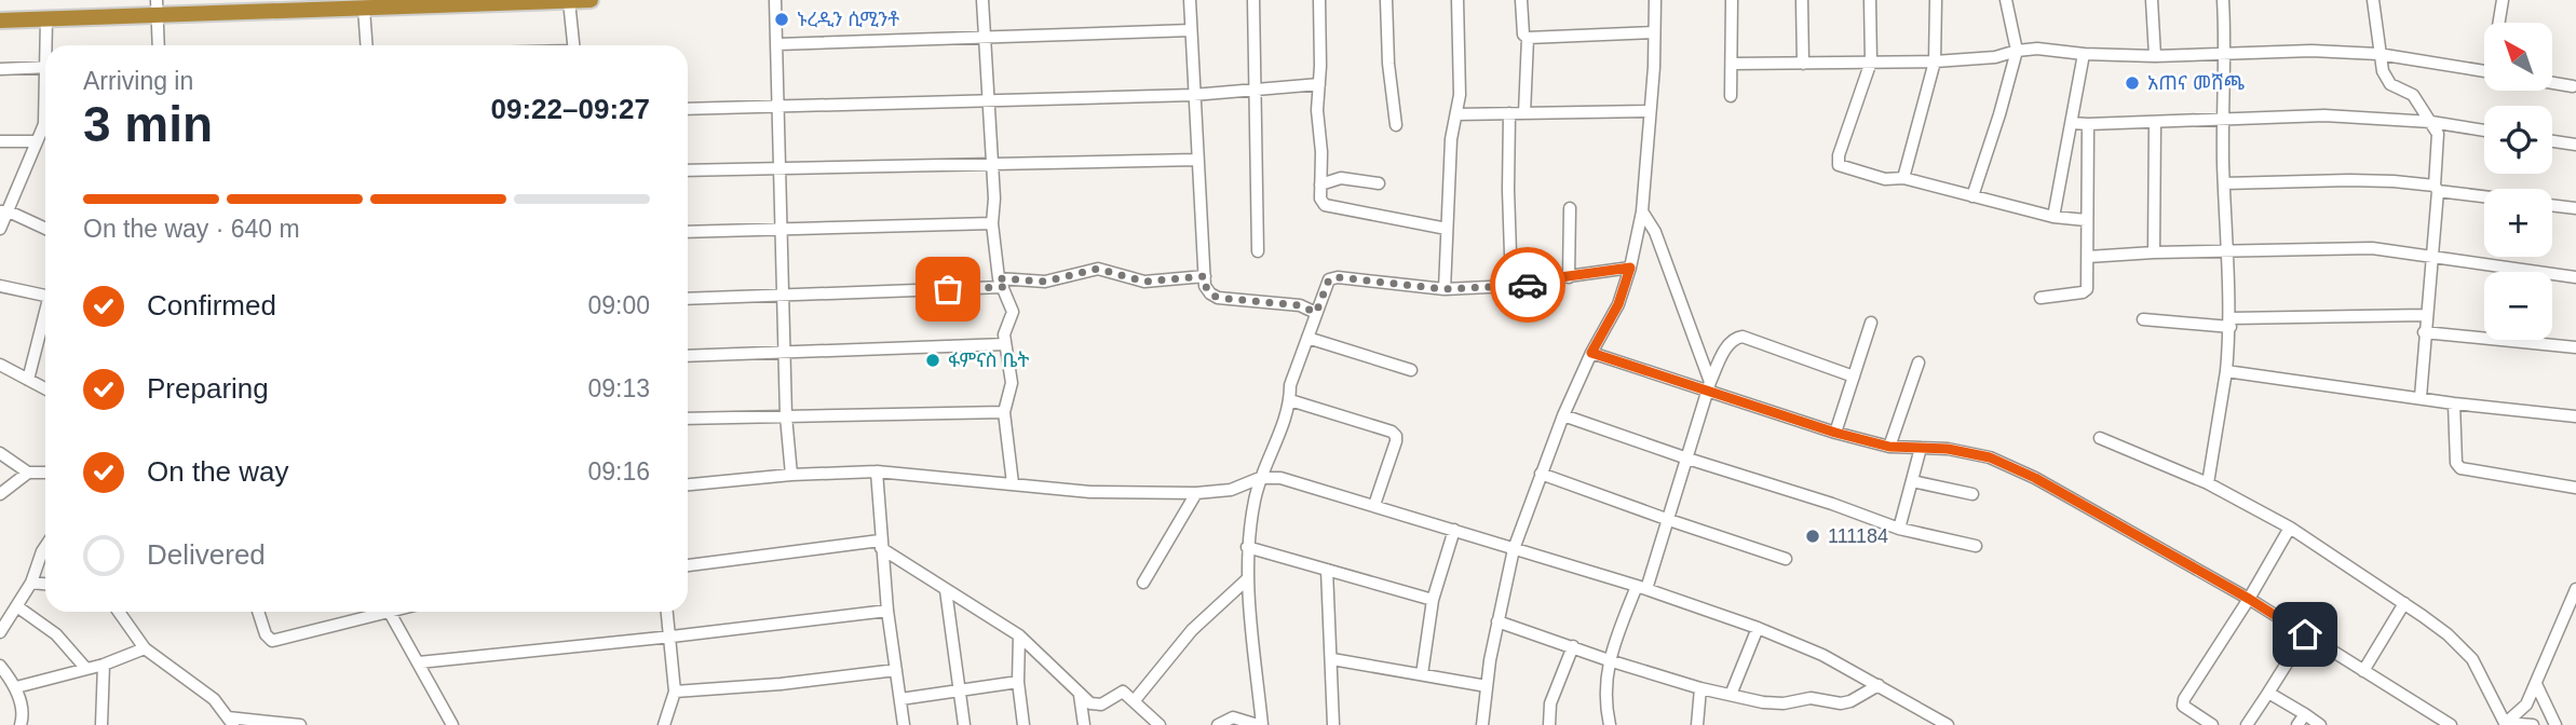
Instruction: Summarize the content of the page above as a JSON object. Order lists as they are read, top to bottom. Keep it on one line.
{"places":["ኑረዲን ሲሚንቶ","አጠና መሸጫ","ፋምናስ ቤት","111184"],"north":"top left","page":{"map_buttons":["+","−"],"heading":["3 min","Arriving in","09:22–09:27"],"bar":"On the way · 640 m","list":[["Confirmed","09:00"],["Preparing","09:13"],["On the way","09:16"],"Delivered"]}}
